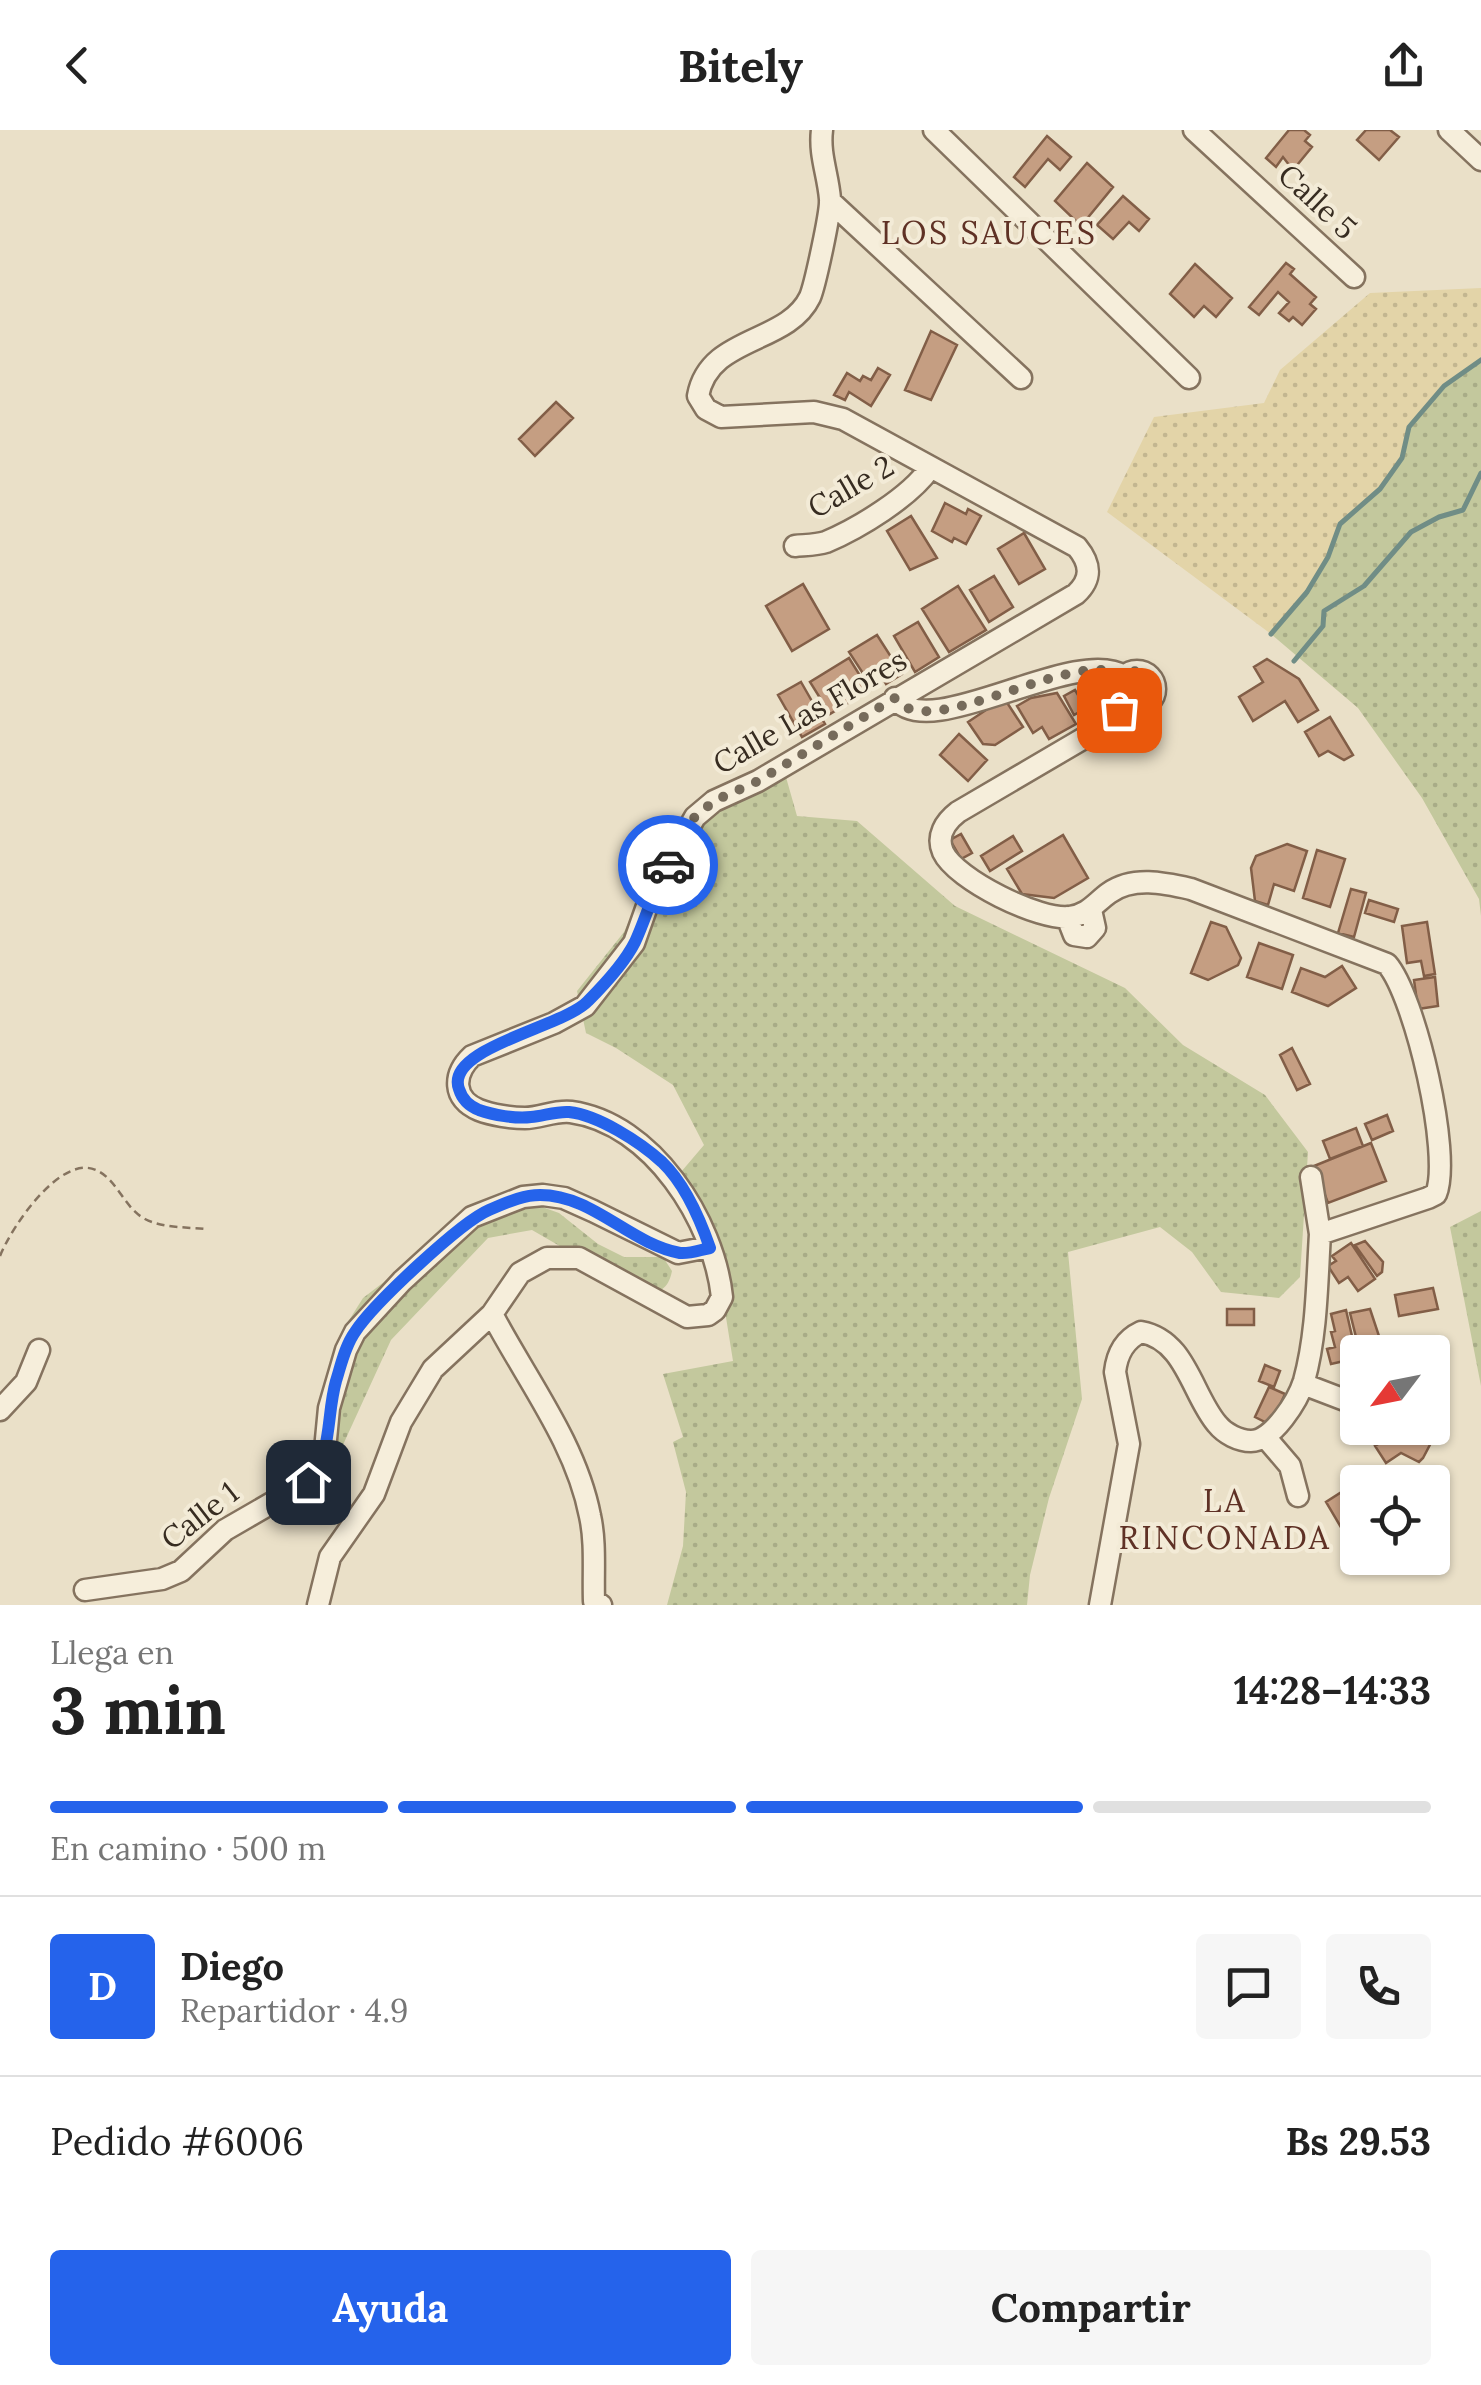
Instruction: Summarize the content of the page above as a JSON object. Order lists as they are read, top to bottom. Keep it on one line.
{"streets":{"street":["Calle 5","Calle 2","Calle Las Flores","Calle 1"]},"crossings":[["Calle 2","Calle Las Flores"],["Calle Las Flores","Calle 1"]],"districts":["LOS SAUCES","LA RINCONADA"],"north":"bottom left","page":{"header":"Bitely","heading":["3 min","Llega en","14:28–14:33"],"panel":["Diego","Repartidor · 4.9","Pedido #6006","Bs 29.53"],"bar":"En camino · 500 m","round":"D","buttons":["Ayuda","Compartir"]}}
